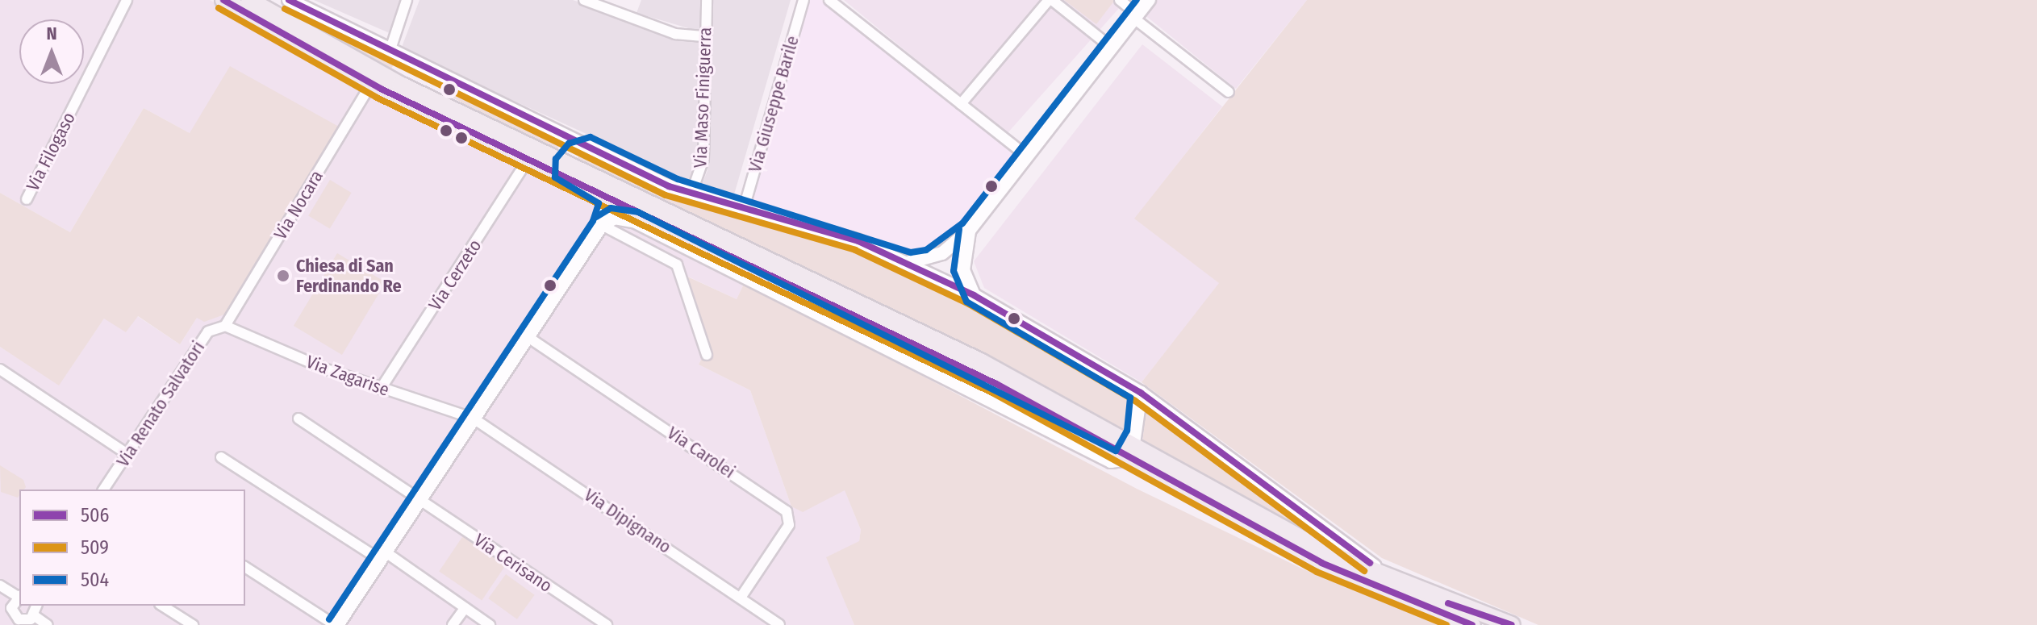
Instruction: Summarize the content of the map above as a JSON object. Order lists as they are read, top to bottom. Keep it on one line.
{"streets":{"street":["Via Maso Finiguerra","Via Giuseppe Barile","Via Filogaso","Via Nocara","Via Cerzeto","Via Zagarise","Via Renato Salvatori","Via Carolei","Via Dipignano","Via Cerisano"]},"crossings":[["Via Nocara","Via Zagarise"],["Via Nocara","Via Renato Salvatori"],["Via Cerzeto","Via Zagarise"],["Via Zagarise","Via Renato Salvatori"],["Via Zagarise","Via Dipignano"],["Via Carolei","Via Dipignano"]],"places":["Chiesa di San Ferdinando Re"],"lines":["transit line 506","transit line 504","transit line 509"],"legend":["506","509","504"],"north":"top"}
